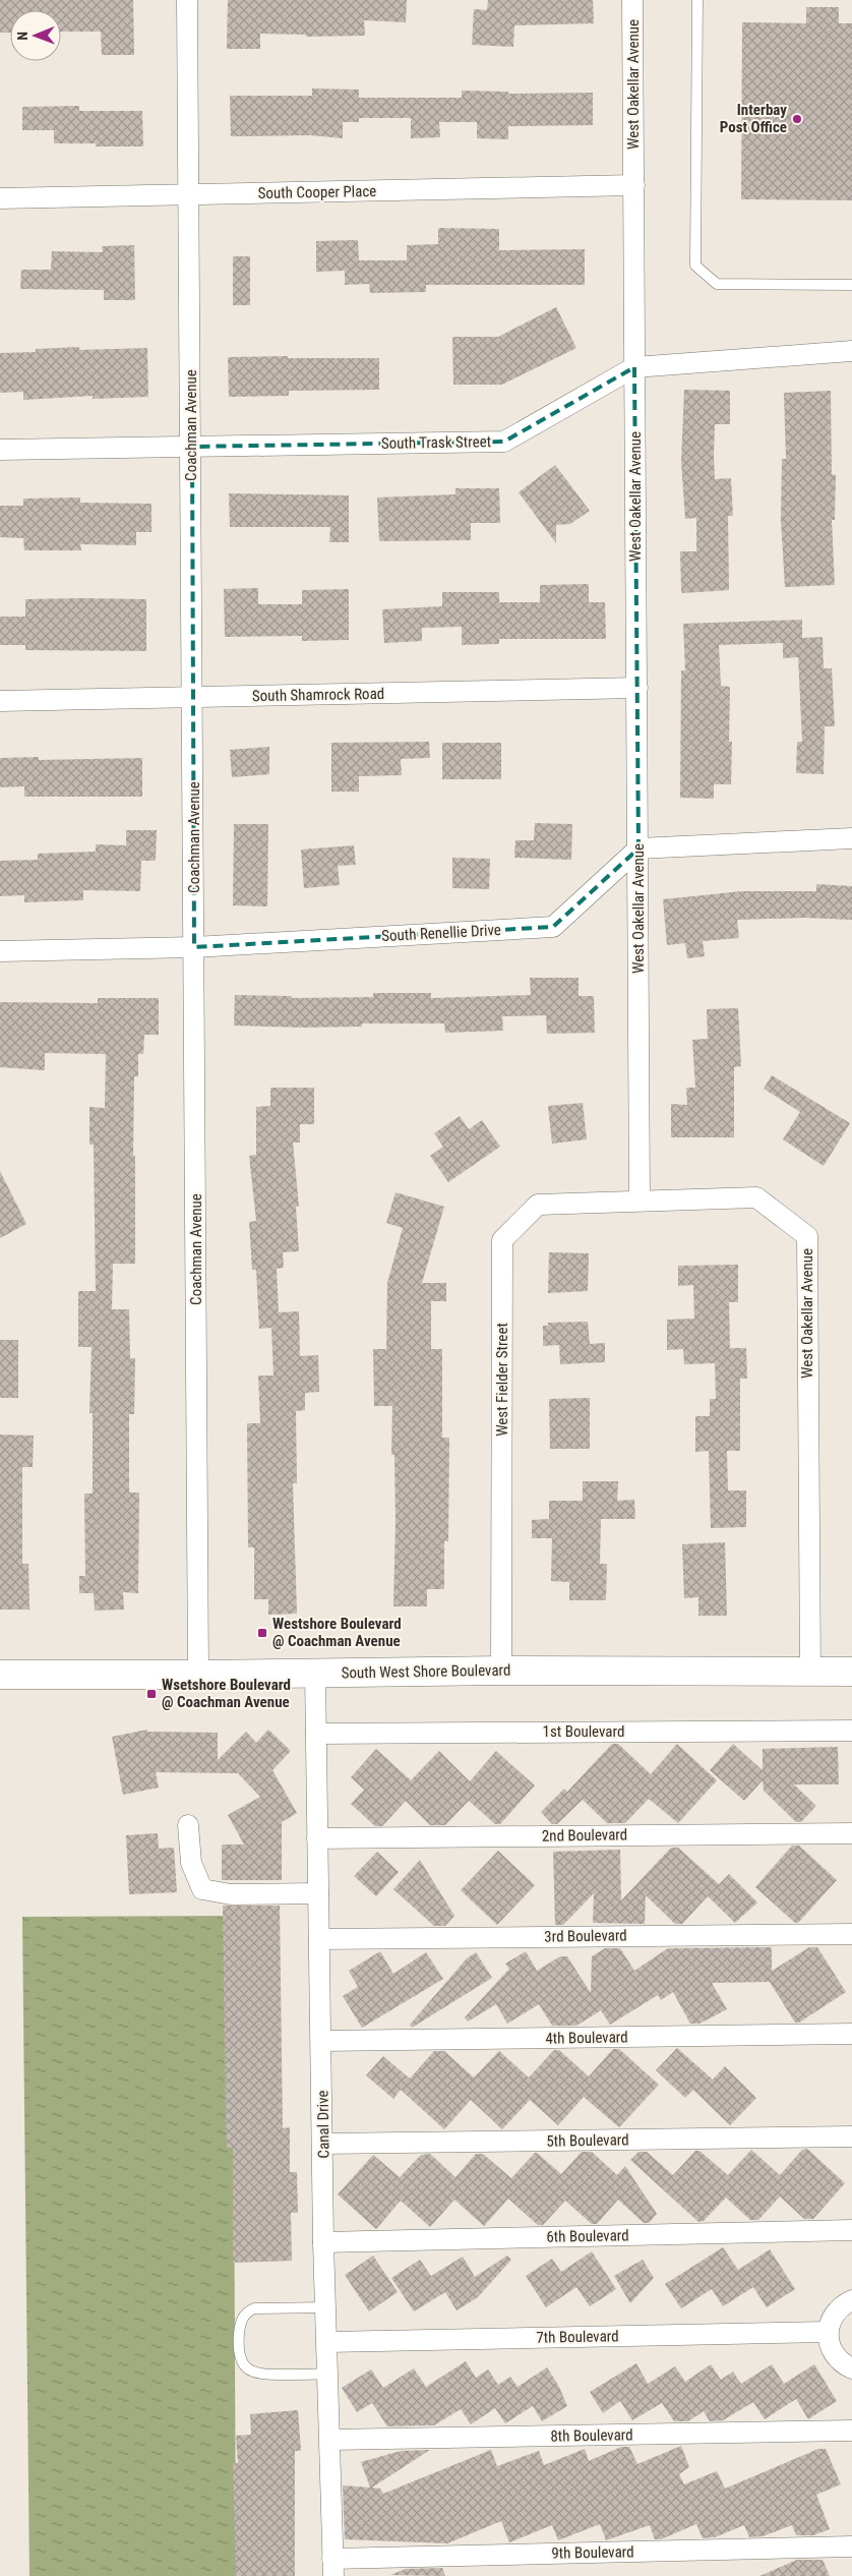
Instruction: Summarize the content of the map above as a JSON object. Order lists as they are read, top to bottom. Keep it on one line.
{"streets":{"street":["West Oakellar Avenue","South Cooper Place","Coachman Avenue","South Trask Street","South Shamrock Road","South Renellie Drive","West Fielder Street","South West Shore Boulevard","1st Boulevard","2nd Boulevard","3rd Boulevard","4th Boulevard","Canal Drive","5th Boulevard","6th Boulevard","7th Boulevard","8th Boulevard","9th Boulevard"]},"crossings":[["West Oakellar Avenue","South Cooper Place"],["West Oakellar Avenue","South Trask Street"],["West Oakellar Avenue","South Shamrock Road"],["West Oakellar Avenue","South Renellie Drive"],["West Oakellar Avenue","West Fielder Street"],["West Oakellar Avenue","South West Shore Boulevard"],["South Cooper Place","Coachman Avenue"],["Coachman Avenue","South Trask Street"],["Coachman Avenue","South Shamrock Road"],["Coachman Avenue","South Renellie Drive"],["Coachman Avenue","South West Shore Boulevard"],["West Fielder Street","South West Shore Boulevard"],["South West Shore Boulevard","Canal Drive"],["1st Boulevard","Canal Drive"],["2nd Boulevard","Canal Drive"],["3rd Boulevard","Canal Drive"],["4th Boulevard","Canal Drive"],["Canal Drive","5th Boulevard"],["Canal Drive","6th Boulevard"],["Canal Drive","7th Boulevard"],["Canal Drive","8th Boulevard"],["Canal Drive","9th Boulevard"]],"places":{"other":["Interbay Post Office"],"transit":["Westshore Boulevard @ Coachman Avenue","Wsetshore Boulevard @ Coachman Avenue"]},"north":"left"}
